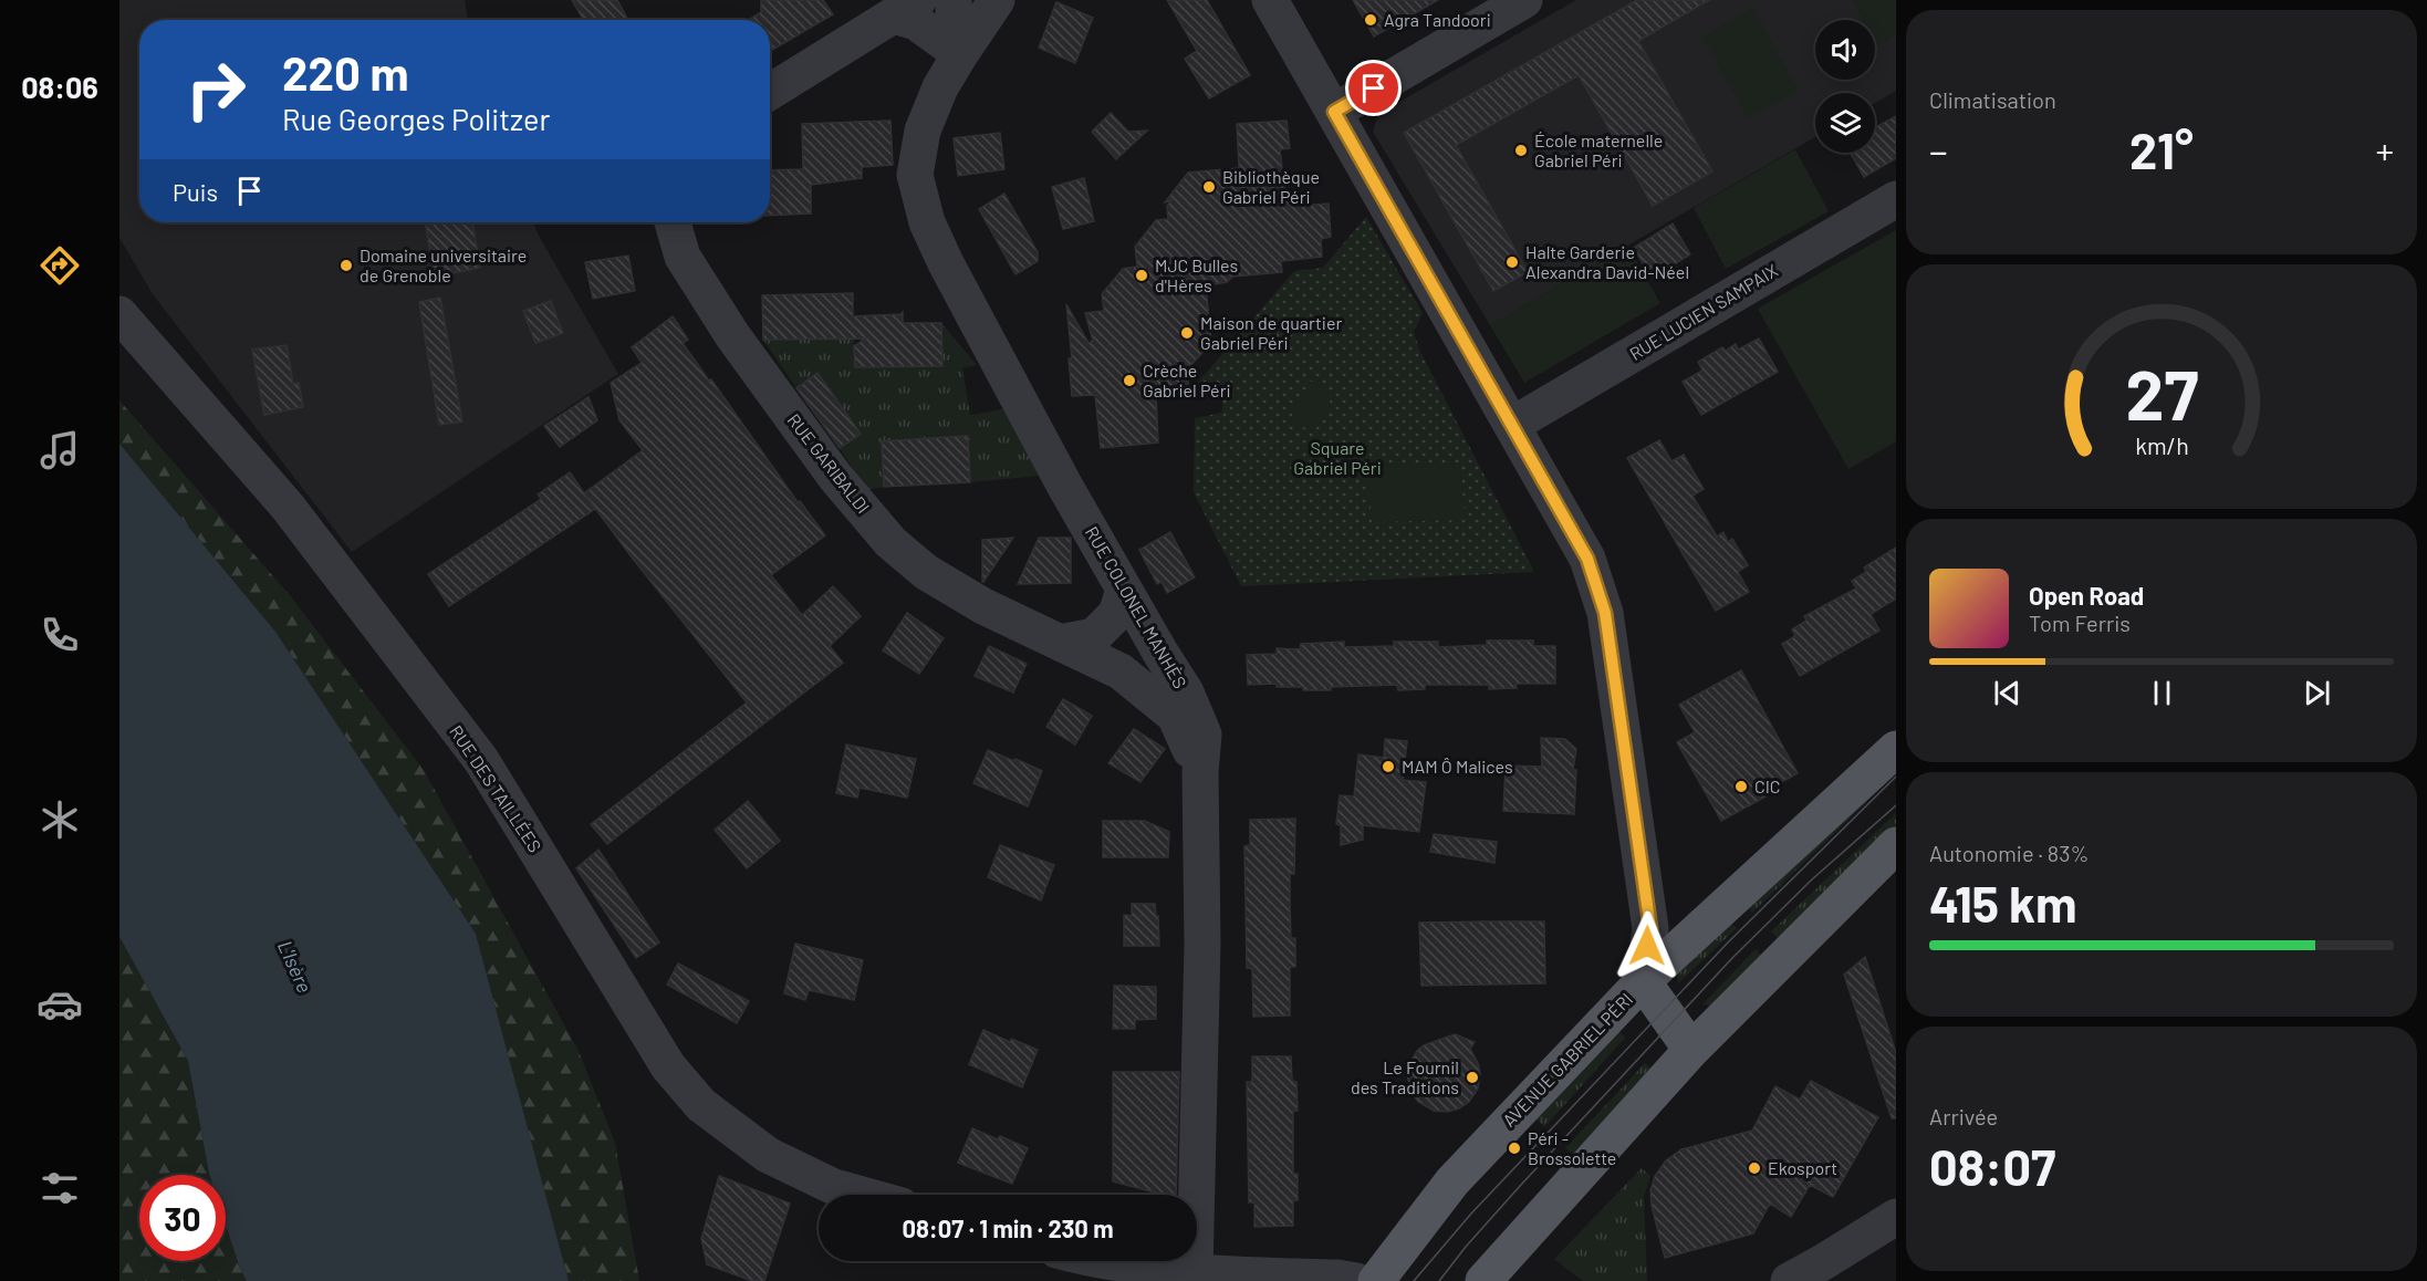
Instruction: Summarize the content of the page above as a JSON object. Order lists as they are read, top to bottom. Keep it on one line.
{"streets":{"main road":["AVENUE GABRIEL PÉRI"],"street":["RUE LUCIEN SAMPAIX","RUE GARIBALDI","RUE COLONEL MANHÈS","RUE DES TAILLÉES"]},"crossings":[["RUE GARIBALDI","RUE COLONEL MANHÈS"]],"water":["L'Isère"],"parks":["Square Gabriel Péri"],"places":["Agra Tandoori","École maternelle Gabriel Péri","Bibliothèque Gabriel Péri","Halte Garderie Alexandra David-Néel","Domaine universitaire de Grenoble","MJC Bulles d'Hères","Maison de quartier Gabriel Péri","Crèche Gabriel Péri","MAM Ô Malices","CIC","Le Fournil des Traditions","Péri - Brossolette","Ekosport"],"page":{"tabs":"08:06","tile":["Climatisation",["Autonomie · 83%","415 km"],["Arrivée","08:07"]],"turn":["220 m","Rue Georges Politzer"],"heat":["−","21°","+"],"then":"Puis","song":["Open Road","Tom Ferris"],"limit":"30","trip":"08:07 · 1 min · 230 m","gauge":["27","km/h"]}}
